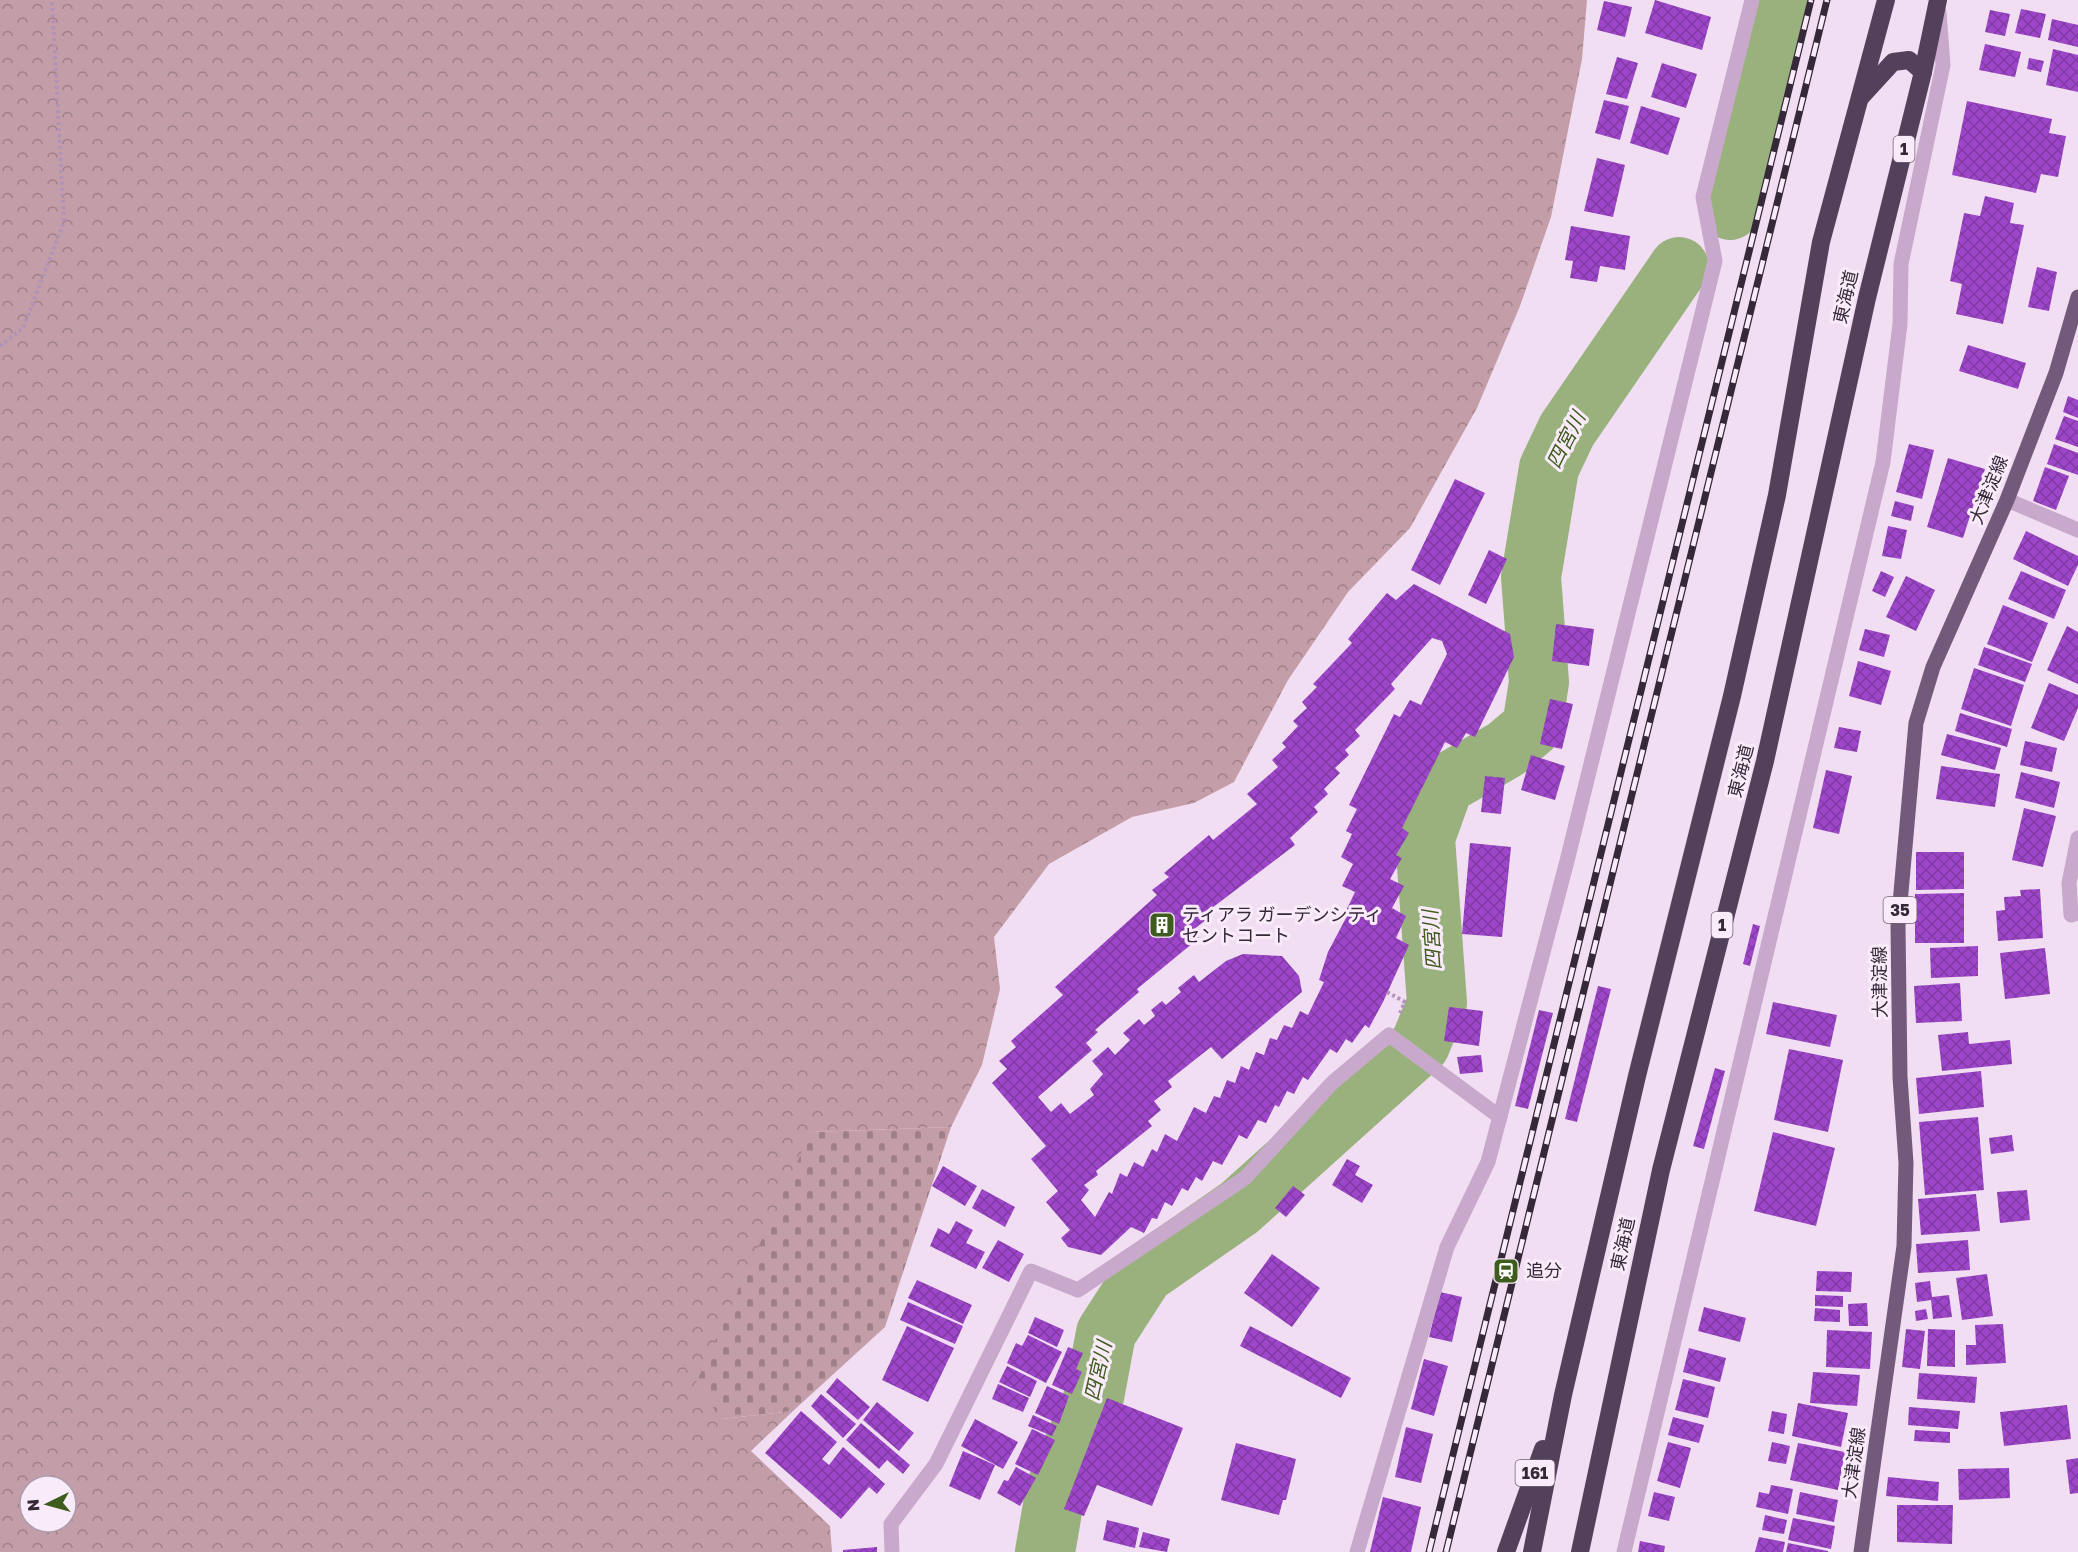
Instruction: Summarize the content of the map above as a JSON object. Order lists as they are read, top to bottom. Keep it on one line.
{"streets":{"highway":["1","東海道","161"],"main road":["大津淀線","35"]},"crossings":[["東海道","161"]],"water":["四宮川"],"places":{"building":["ティアラ ガーデンシティ セントコート"],"station":["追分"]},"north":"left"}
